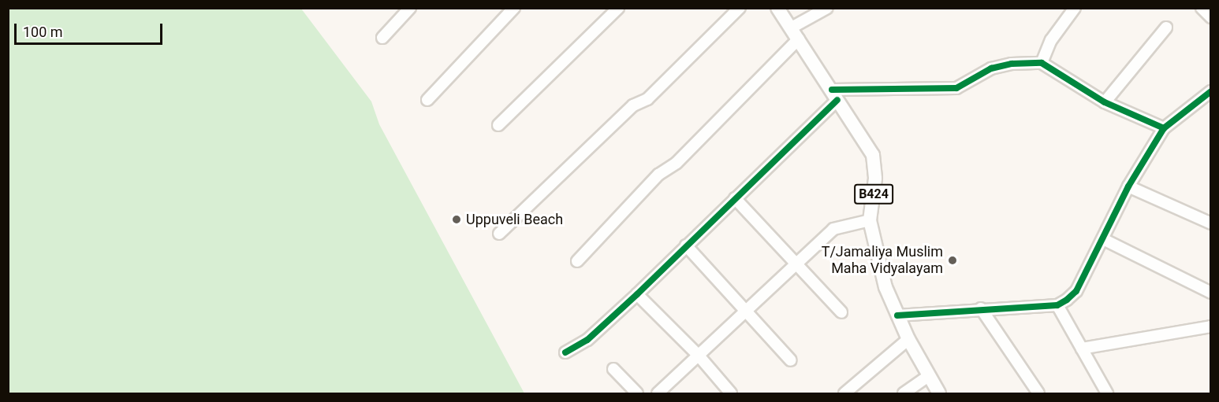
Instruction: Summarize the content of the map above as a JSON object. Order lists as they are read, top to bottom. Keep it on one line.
{"streets":{"main road":["B424"]},"places":["Uppuveli Beach","T/Jamaliya Muslim Maha Vidyalayam"],"scale_bar":"100 m"}
